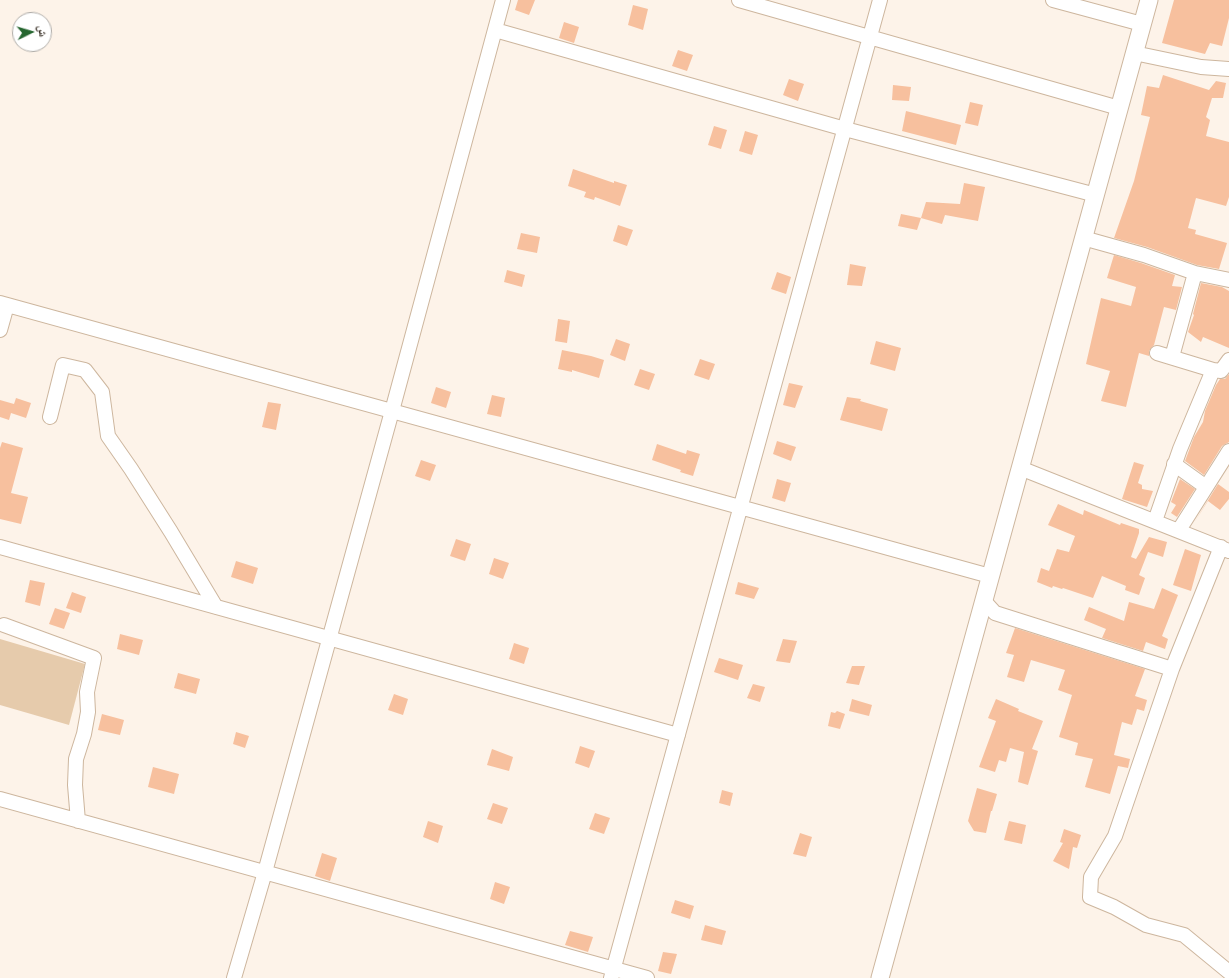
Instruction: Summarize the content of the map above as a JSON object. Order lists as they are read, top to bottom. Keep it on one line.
{"north":"right"}
